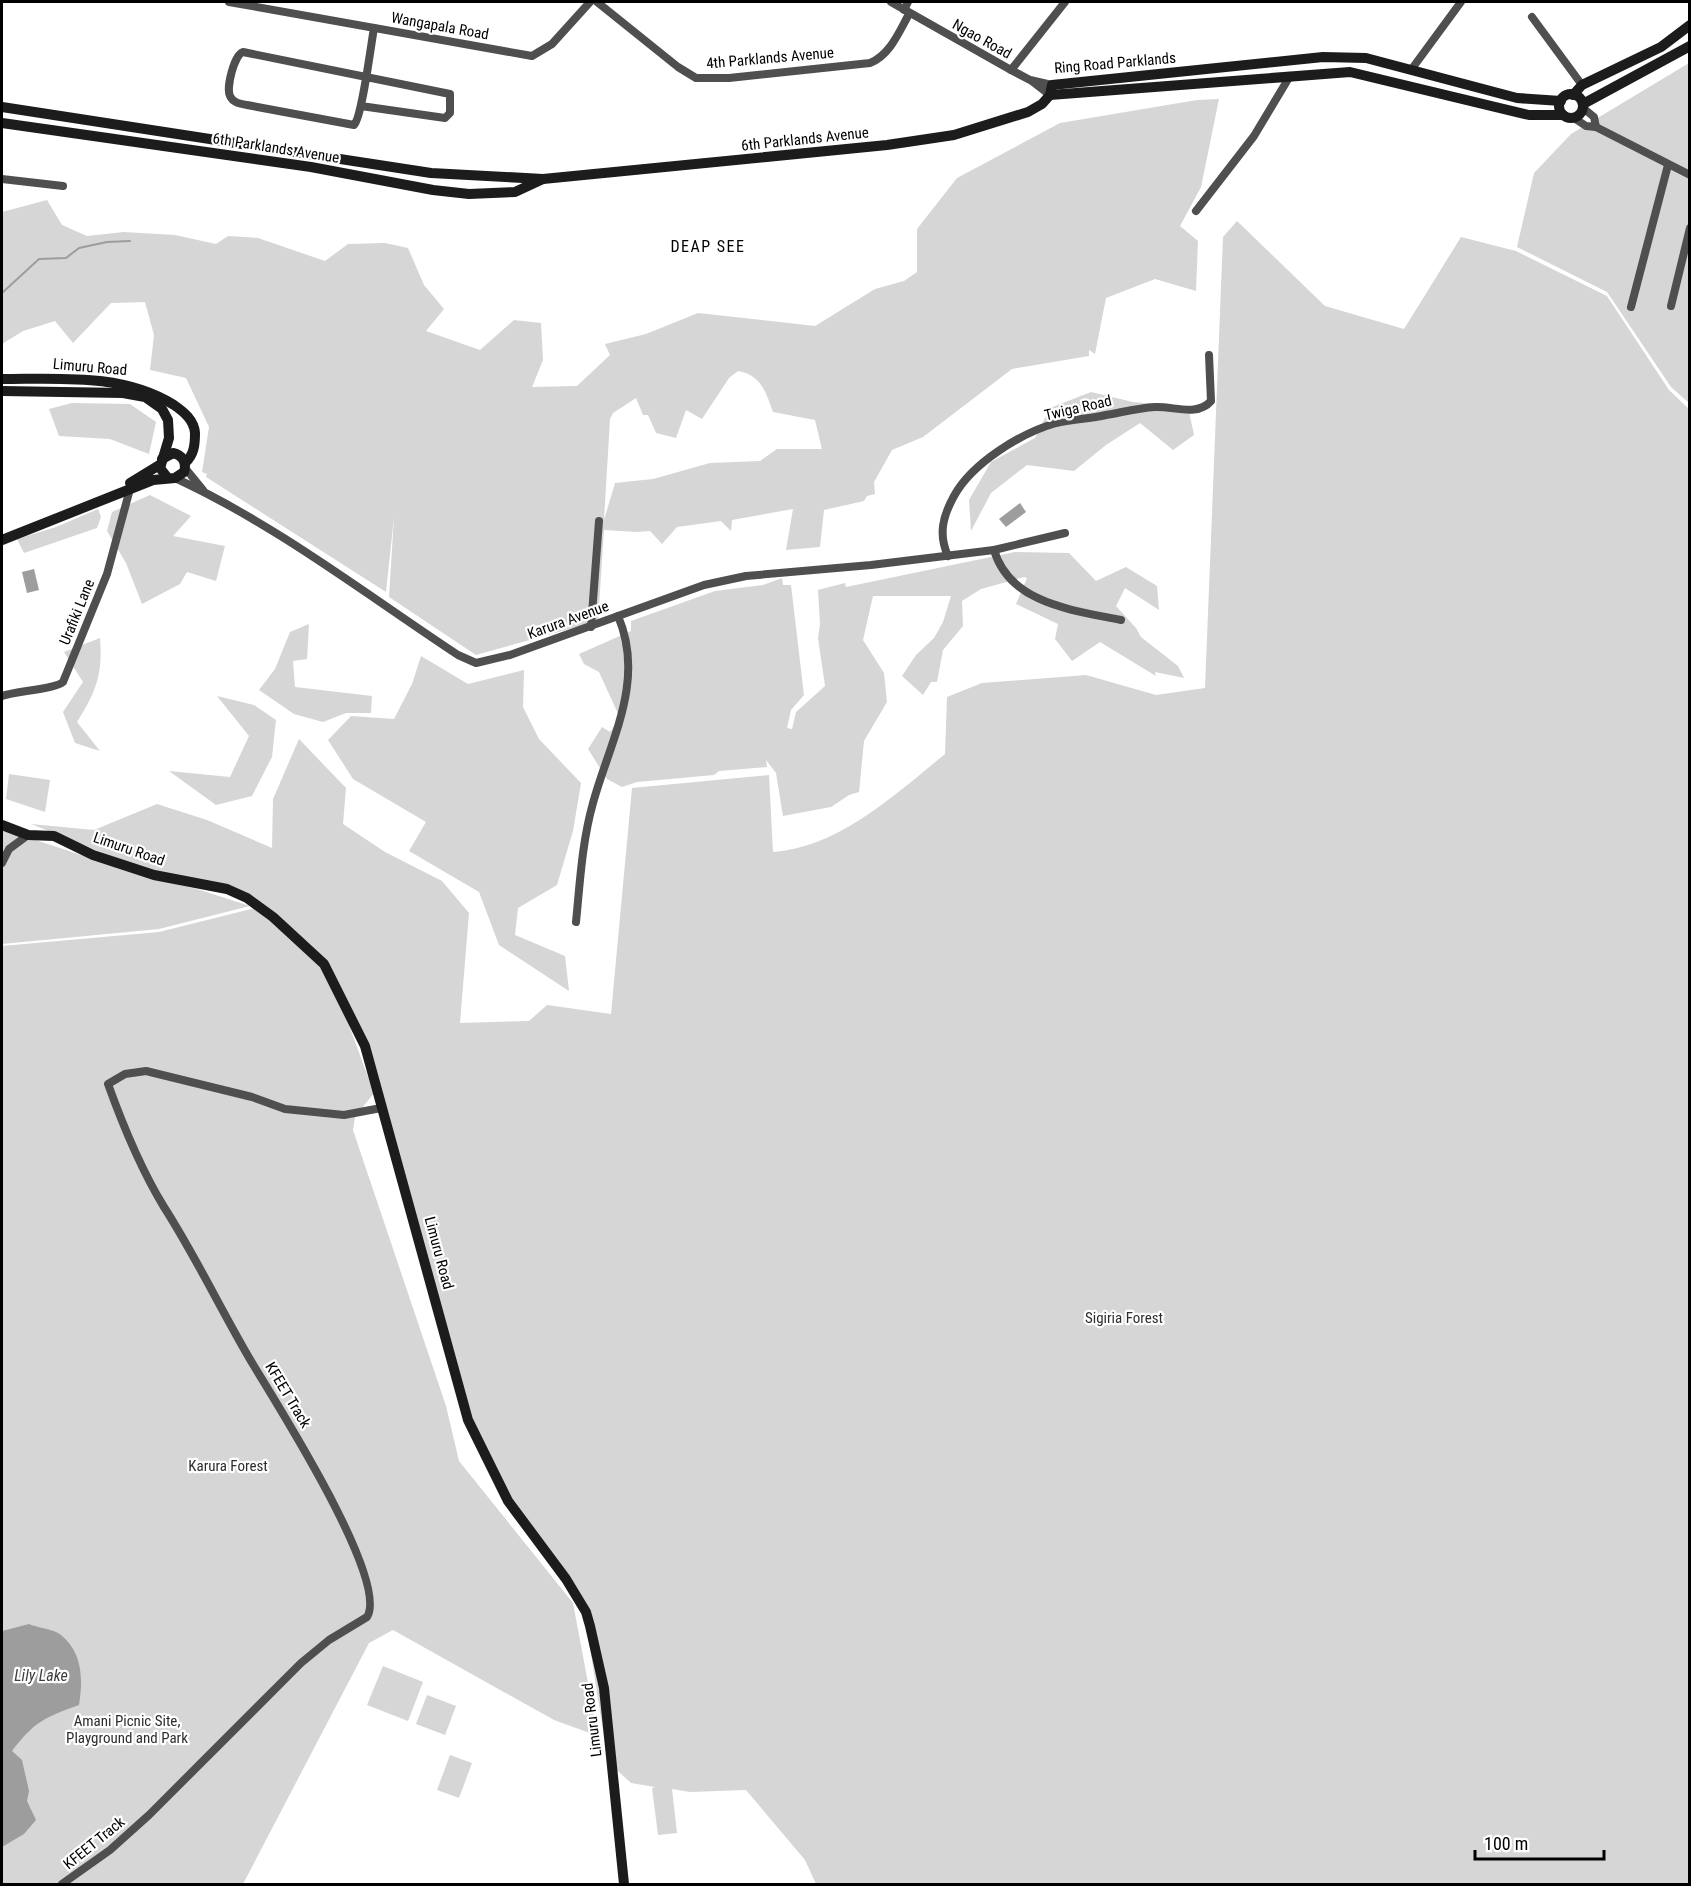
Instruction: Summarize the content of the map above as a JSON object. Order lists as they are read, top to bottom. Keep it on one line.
{"streets":{"street":["Wangapala Road","Ngao Road","4th Parklands Avenue","Ring Road Parklands","6th Parklands Avenue","Limuru Road","Twiga Road","Urafiki Lane","Karura Avenue","KFEET Track"]},"crossings":[["Ngao Road","4th Parklands Avenue"],["Ngao Road","Ring Road Parklands"],["Ring Road Parklands","6th Parklands Avenue"],["Limuru Road","Karura Avenue"],["Limuru Road","KFEET Track"],["Twiga Road","Karura Avenue"]],"districts":["DEAP SEE"],"water":["Lily Lake"],"parks":["Sigiria Forest","Karura Forest","Amani Picnic Site, Playground and Park"],"scale_bar":"100 m"}
